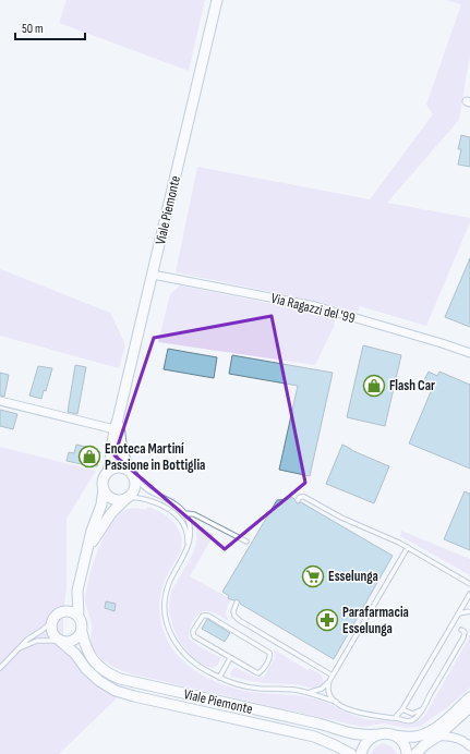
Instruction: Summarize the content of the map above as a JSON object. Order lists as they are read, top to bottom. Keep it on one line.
{"streets":{"street":["Viale Piemonte","Via Ragazzi del '99"]},"crossings":[["Viale Piemonte","Via Ragazzi del '99"]],"places":{"shop":["Flash Car","Enoteca Martiní Passione in Bottiglia"],"supermarket":["Esselunga"],"pharmacy":["Parafarmacia Esselunga"]},"scale_bar":"50 m"}
